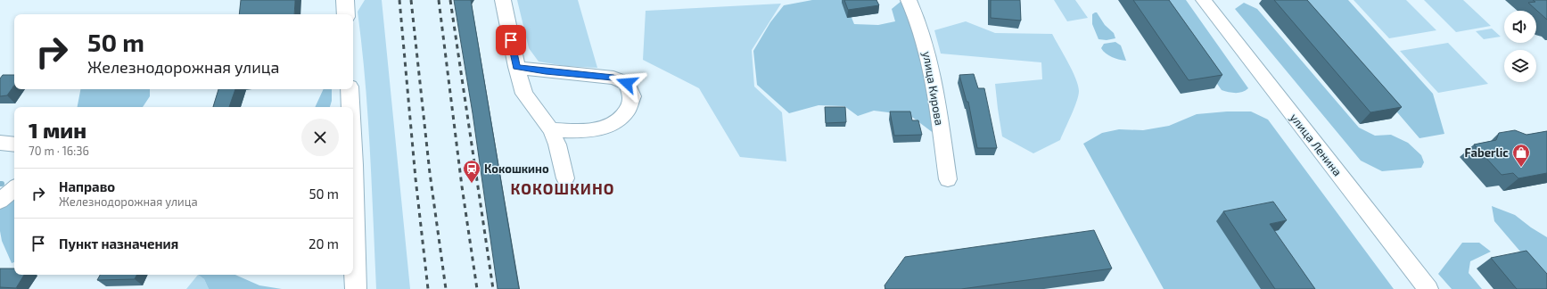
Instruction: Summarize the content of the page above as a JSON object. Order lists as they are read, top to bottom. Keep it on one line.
{"streets":{"street":["улица Кирова","улица Ленина"]},"districts":["КОКОШКИНО"],"places":{"shop":["Faberlic"],"station":["Кокошкино"]},"page":{"turn":["50 m","Железнодорожная улица"],"heading":["1 мин","70 m · 16:36"],"list":[{"name":"Направо","note":"Железнодорожная улица","value":"50 m"},{"name":"Пункт назначения","value":"20 m"}]}}
